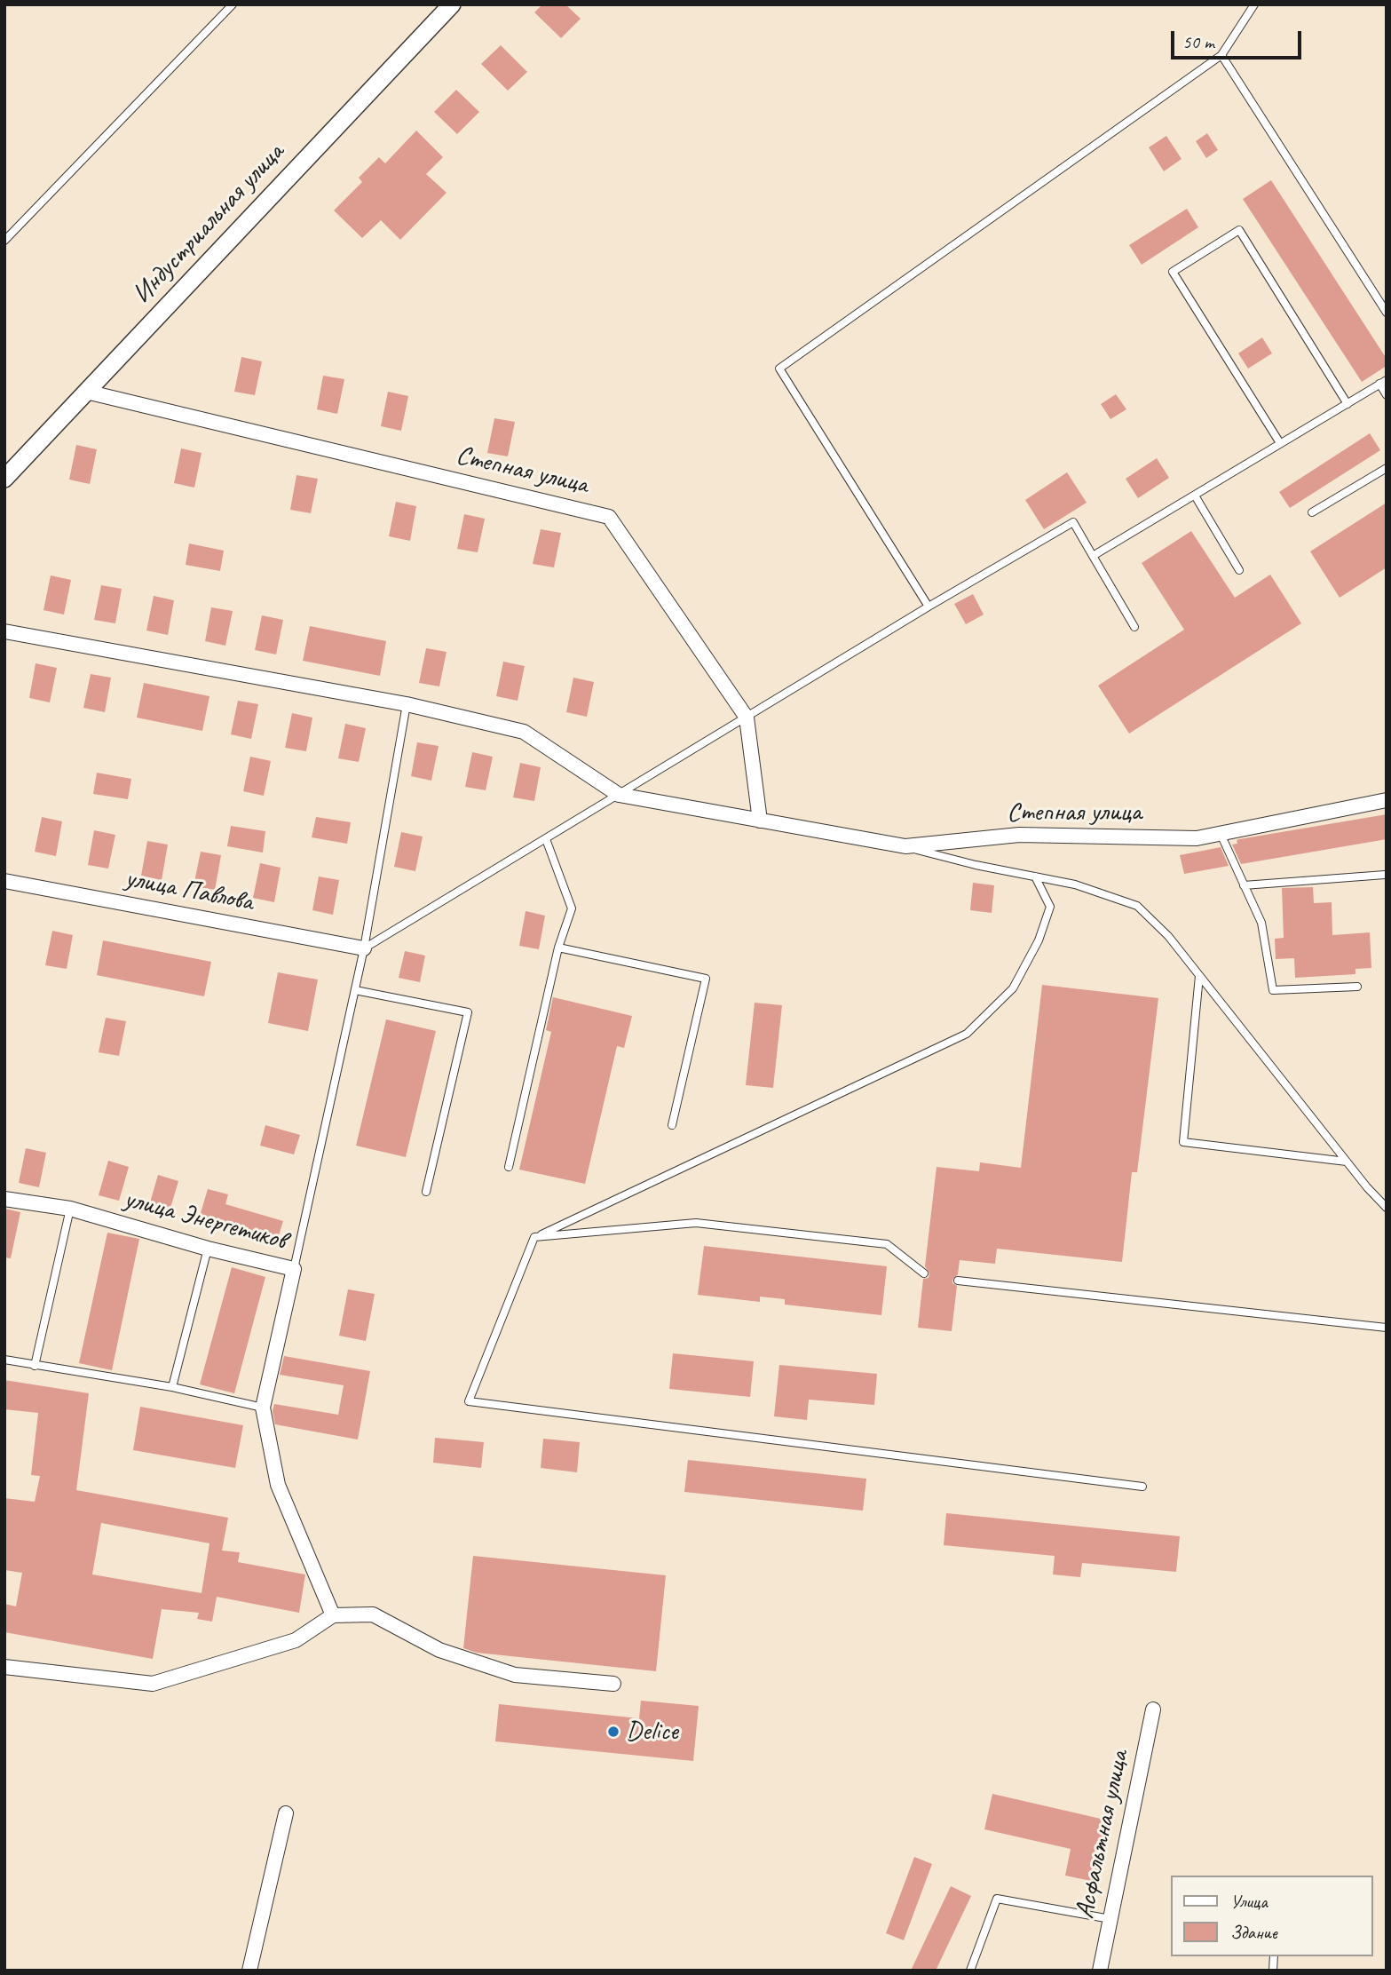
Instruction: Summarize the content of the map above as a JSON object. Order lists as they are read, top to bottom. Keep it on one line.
{"streets":{"street":["Индустриальная улица","Степная улица","улица Павлова","улица Энергетиков","Асфальтная улица"]},"crossings":[["Индустриальная улица","Степная улица"]],"places":["Delice"],"legend":["Улица","Здание"],"scale_bar":"50 m"}
